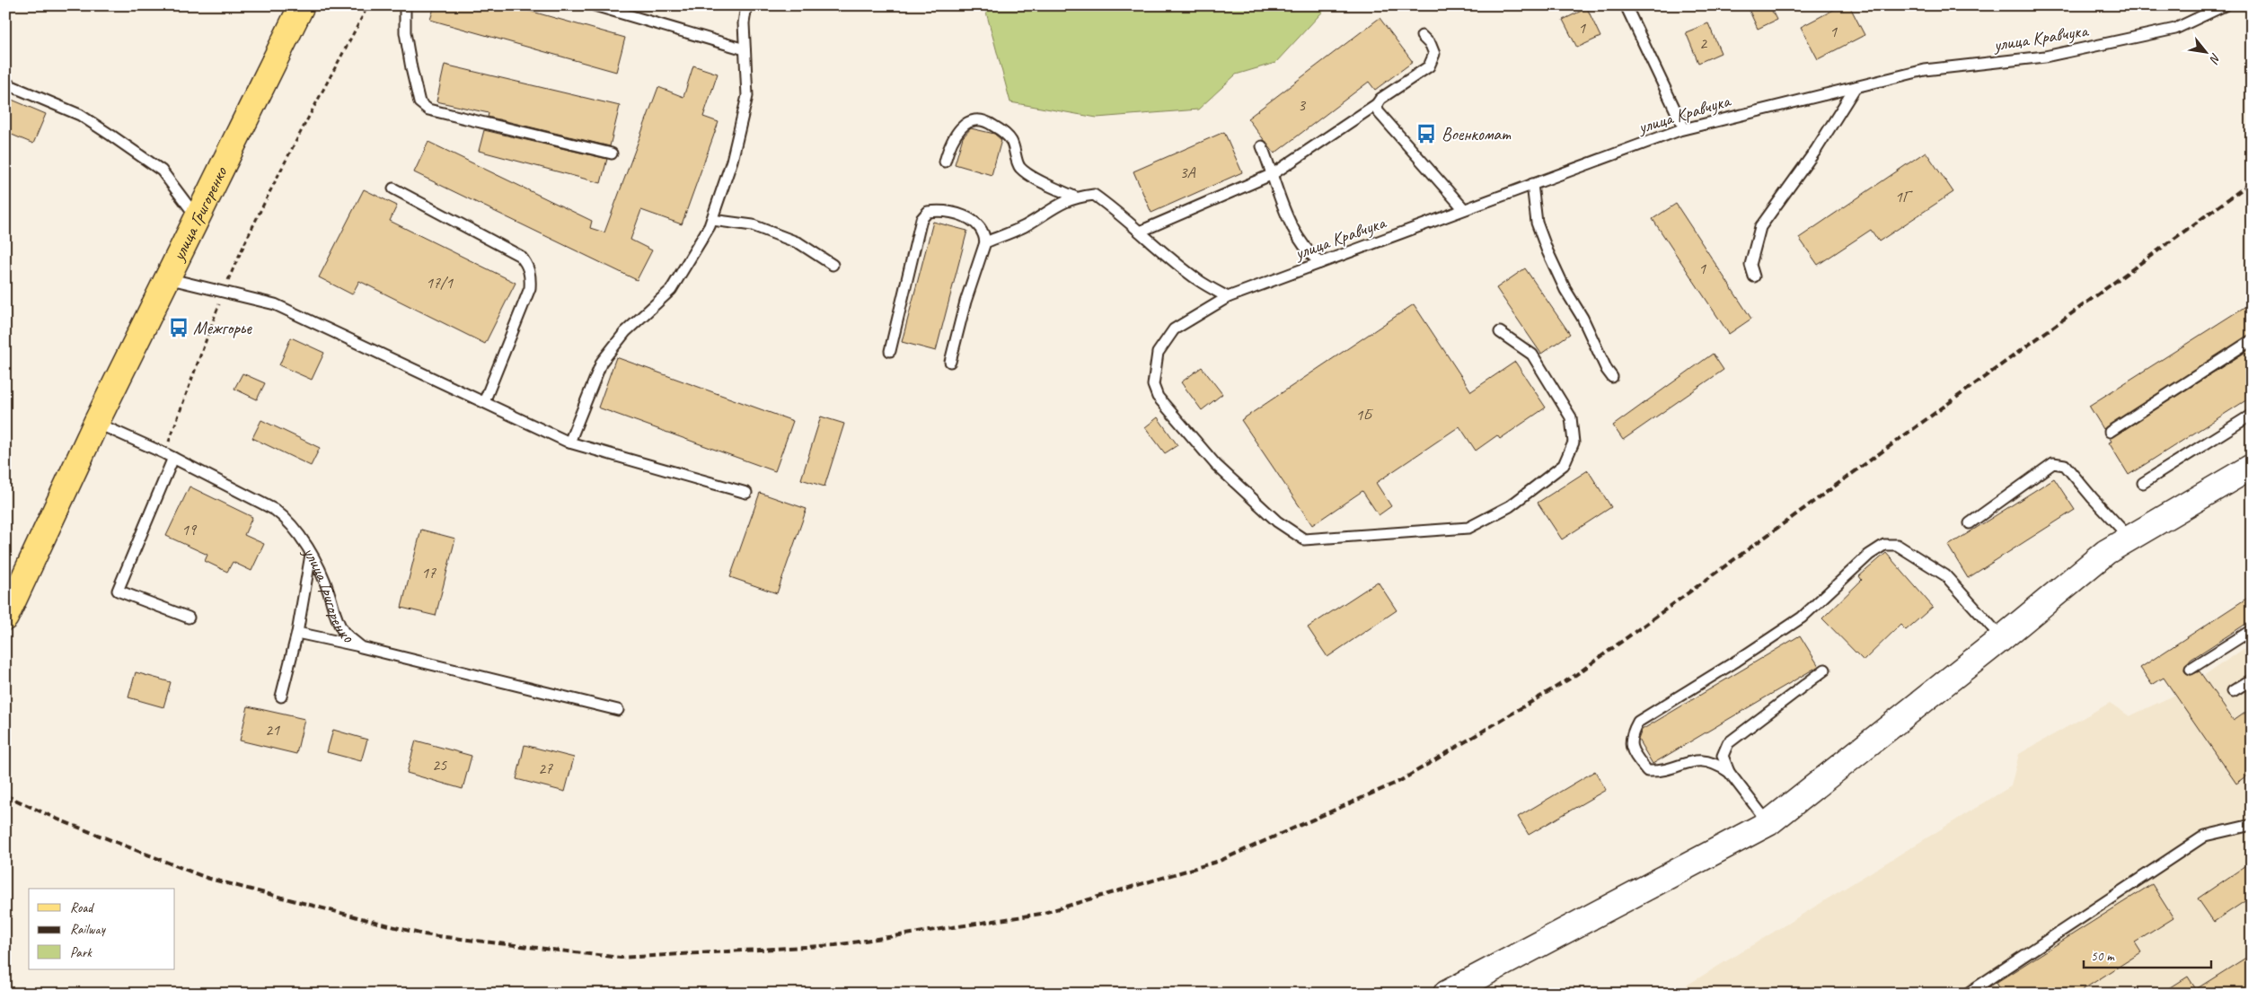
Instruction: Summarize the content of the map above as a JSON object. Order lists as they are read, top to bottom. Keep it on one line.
{"streets":{"main road":["улица Григоренко"],"lane":["улица Кравчука"]},"places":{"bus stop":["Военкомат","Межгорье"]},"house_numbers":["1","1","2","3","3А","1Г","1","17/1","1Б","19","17","21","25","27"],"legend":["Road","Railway","Park"],"scale_bar":"50 m","north":"bottom right"}
